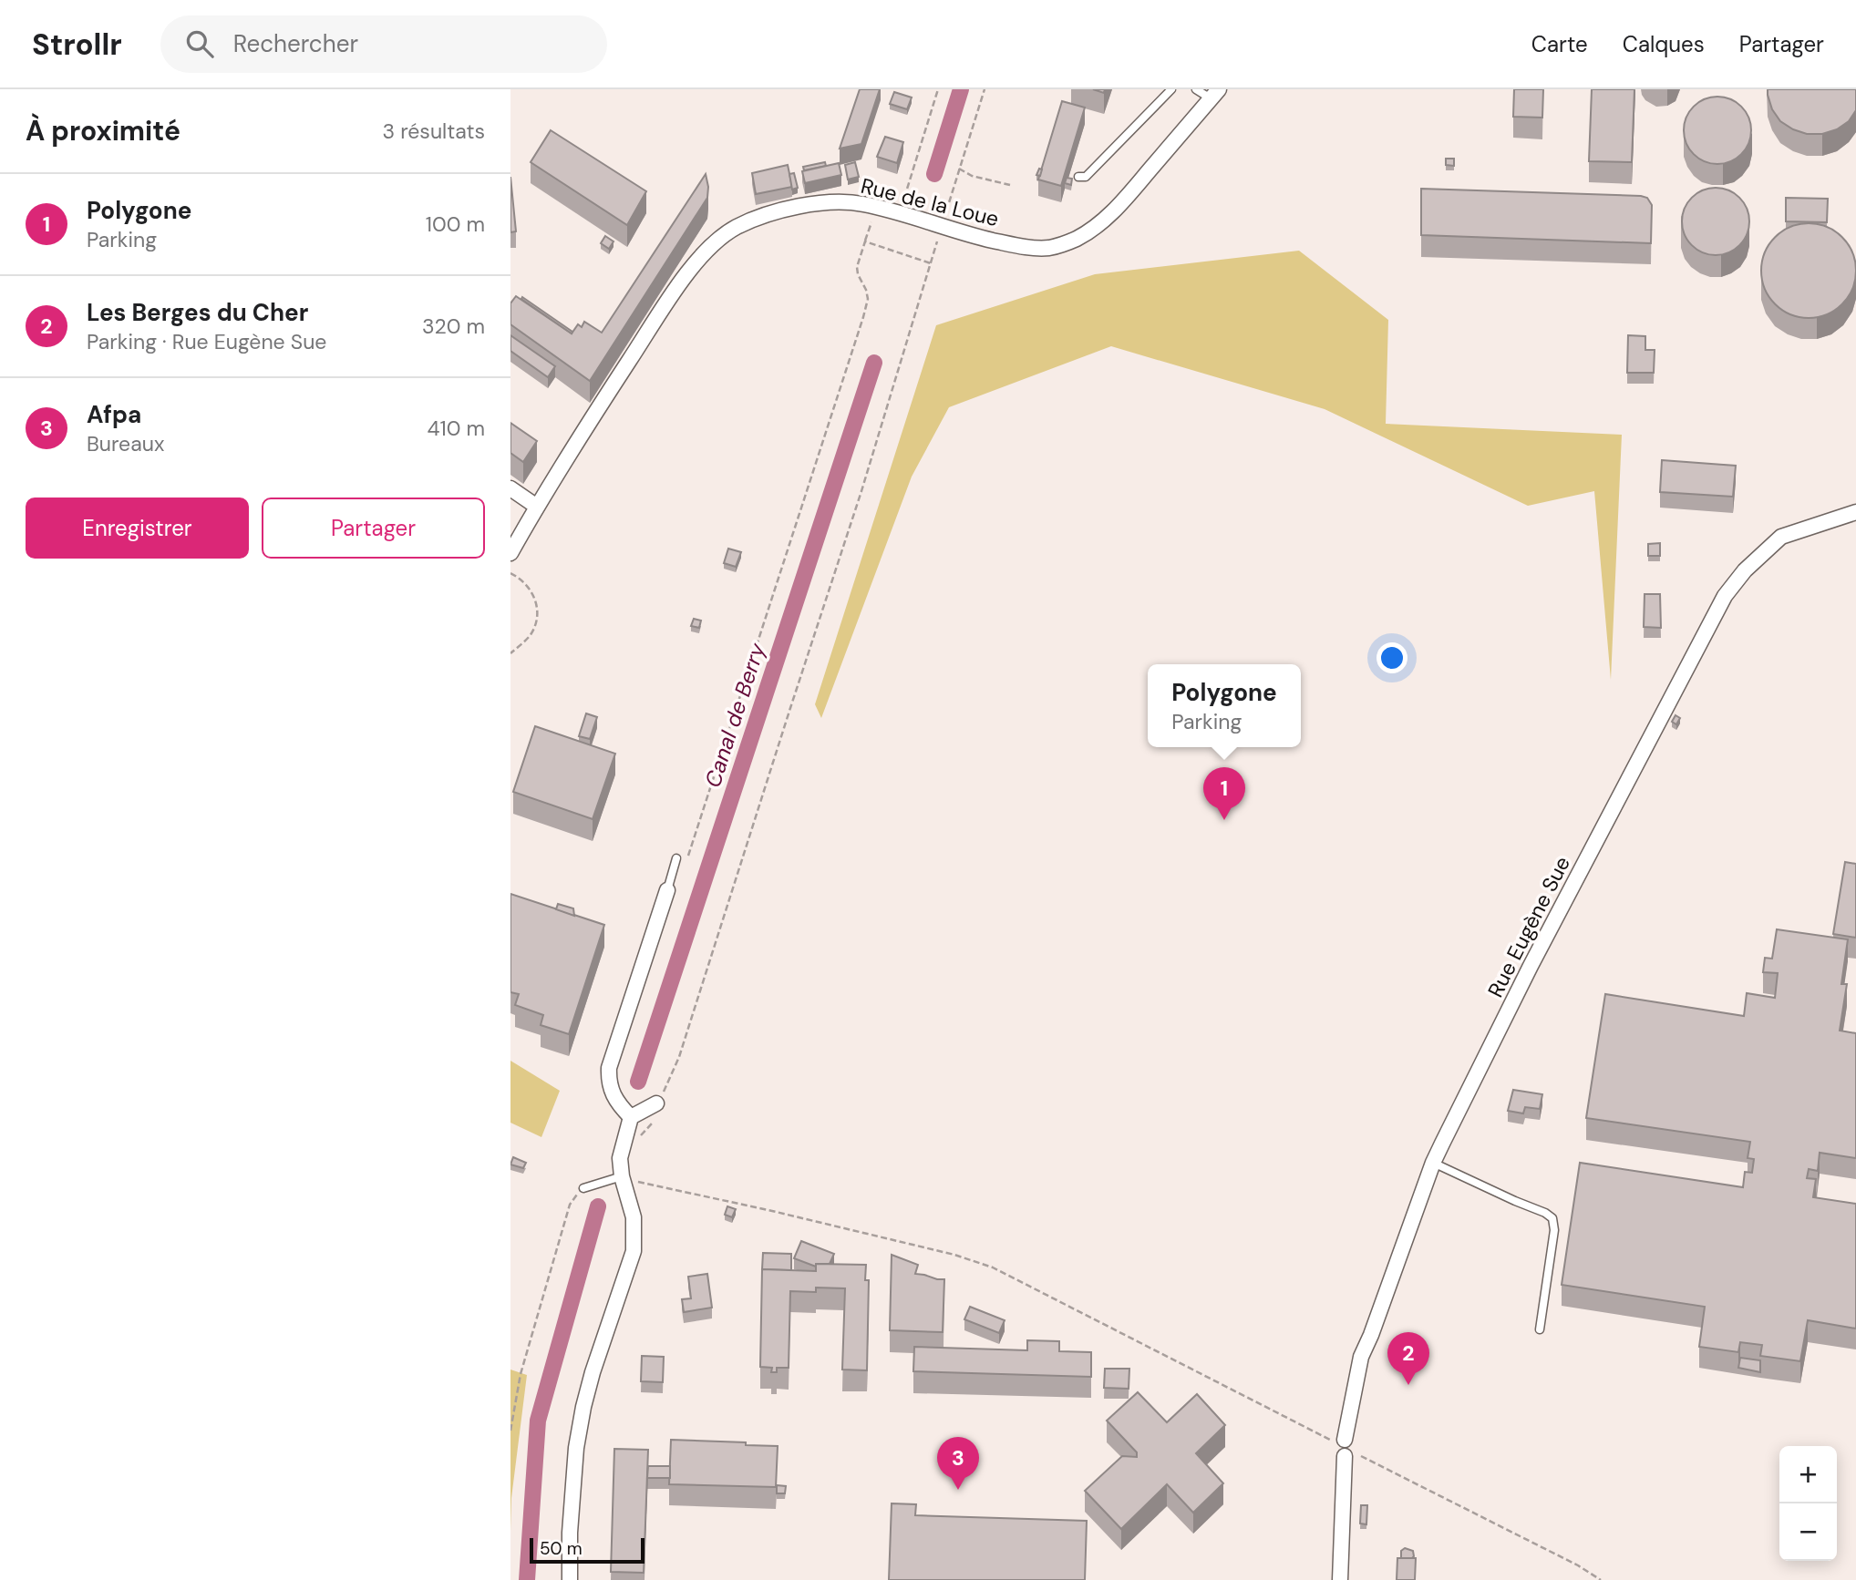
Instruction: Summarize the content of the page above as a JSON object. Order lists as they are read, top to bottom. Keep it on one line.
{"streets":{"street":["Rue de la Loue","Rue Eugène Sue"]},"water":["Canal de Berry"],"scale_bar":"50 m","page":{"header":"Strollr","search":"Rechercher","nav":["Carte","Calques","Partager"],"heading":["À proximité","3 résultats"],"list":[{"mark":"1","name":"Polygone","note":"Parking","value":"100 m"},{"mark":"2","name":"Les Berges du Cher","note":"Parking · Rue Eugène Sue","value":"320 m"},{"mark":"3","name":"Afpa","note":"Bureaux","value":"410 m"}],"buttons":["Enregistrer","Partager"],"popup":["Polygone","Parking"],"pins":["1","2","3"],"map_buttons":["+","−"],"scale":"50 m"}}
